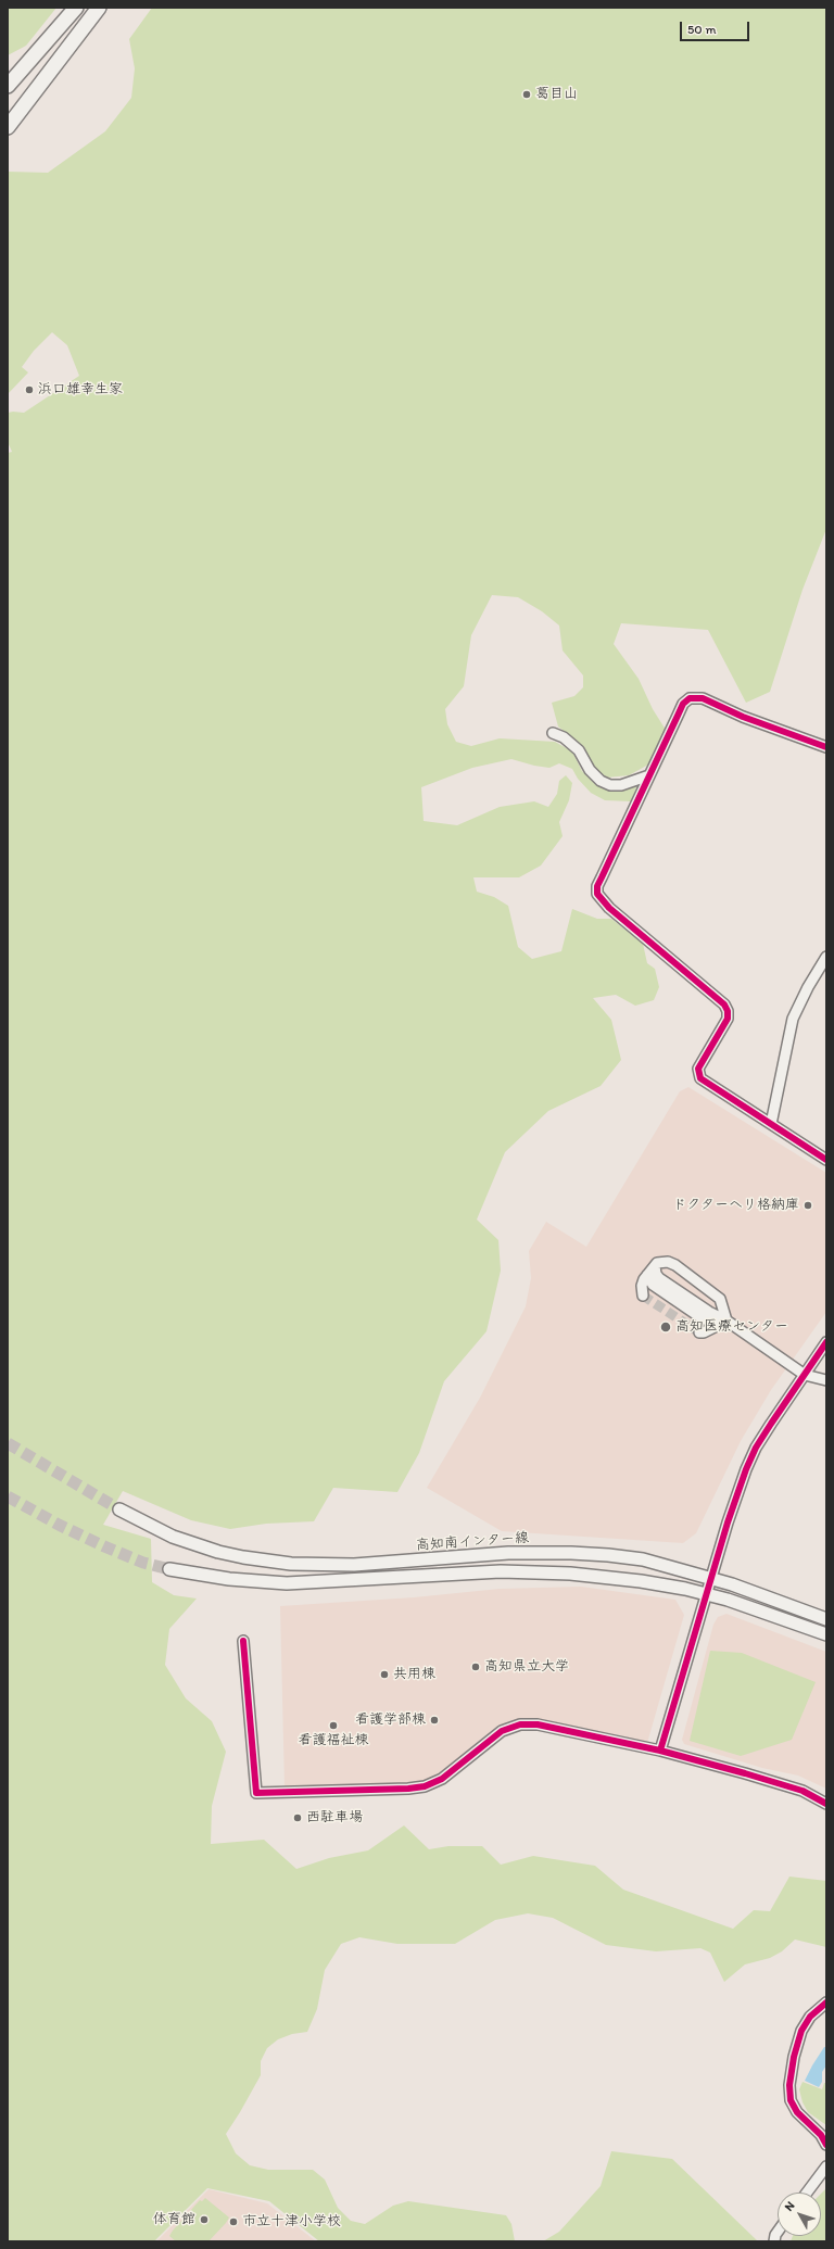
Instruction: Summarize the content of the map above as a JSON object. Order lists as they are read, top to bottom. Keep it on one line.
{"streets":{"main road":["高知南インター線"]},"places":["葛目山","浜口雄幸生家","ドクターヘリ格納庫","高知医療センター","高知県立大学","共用棟","看護学部棟","看護福祉棟","西駐車場","体育館","市立十津小学校"],"scale_bar":"50 m","north":"top left"}
